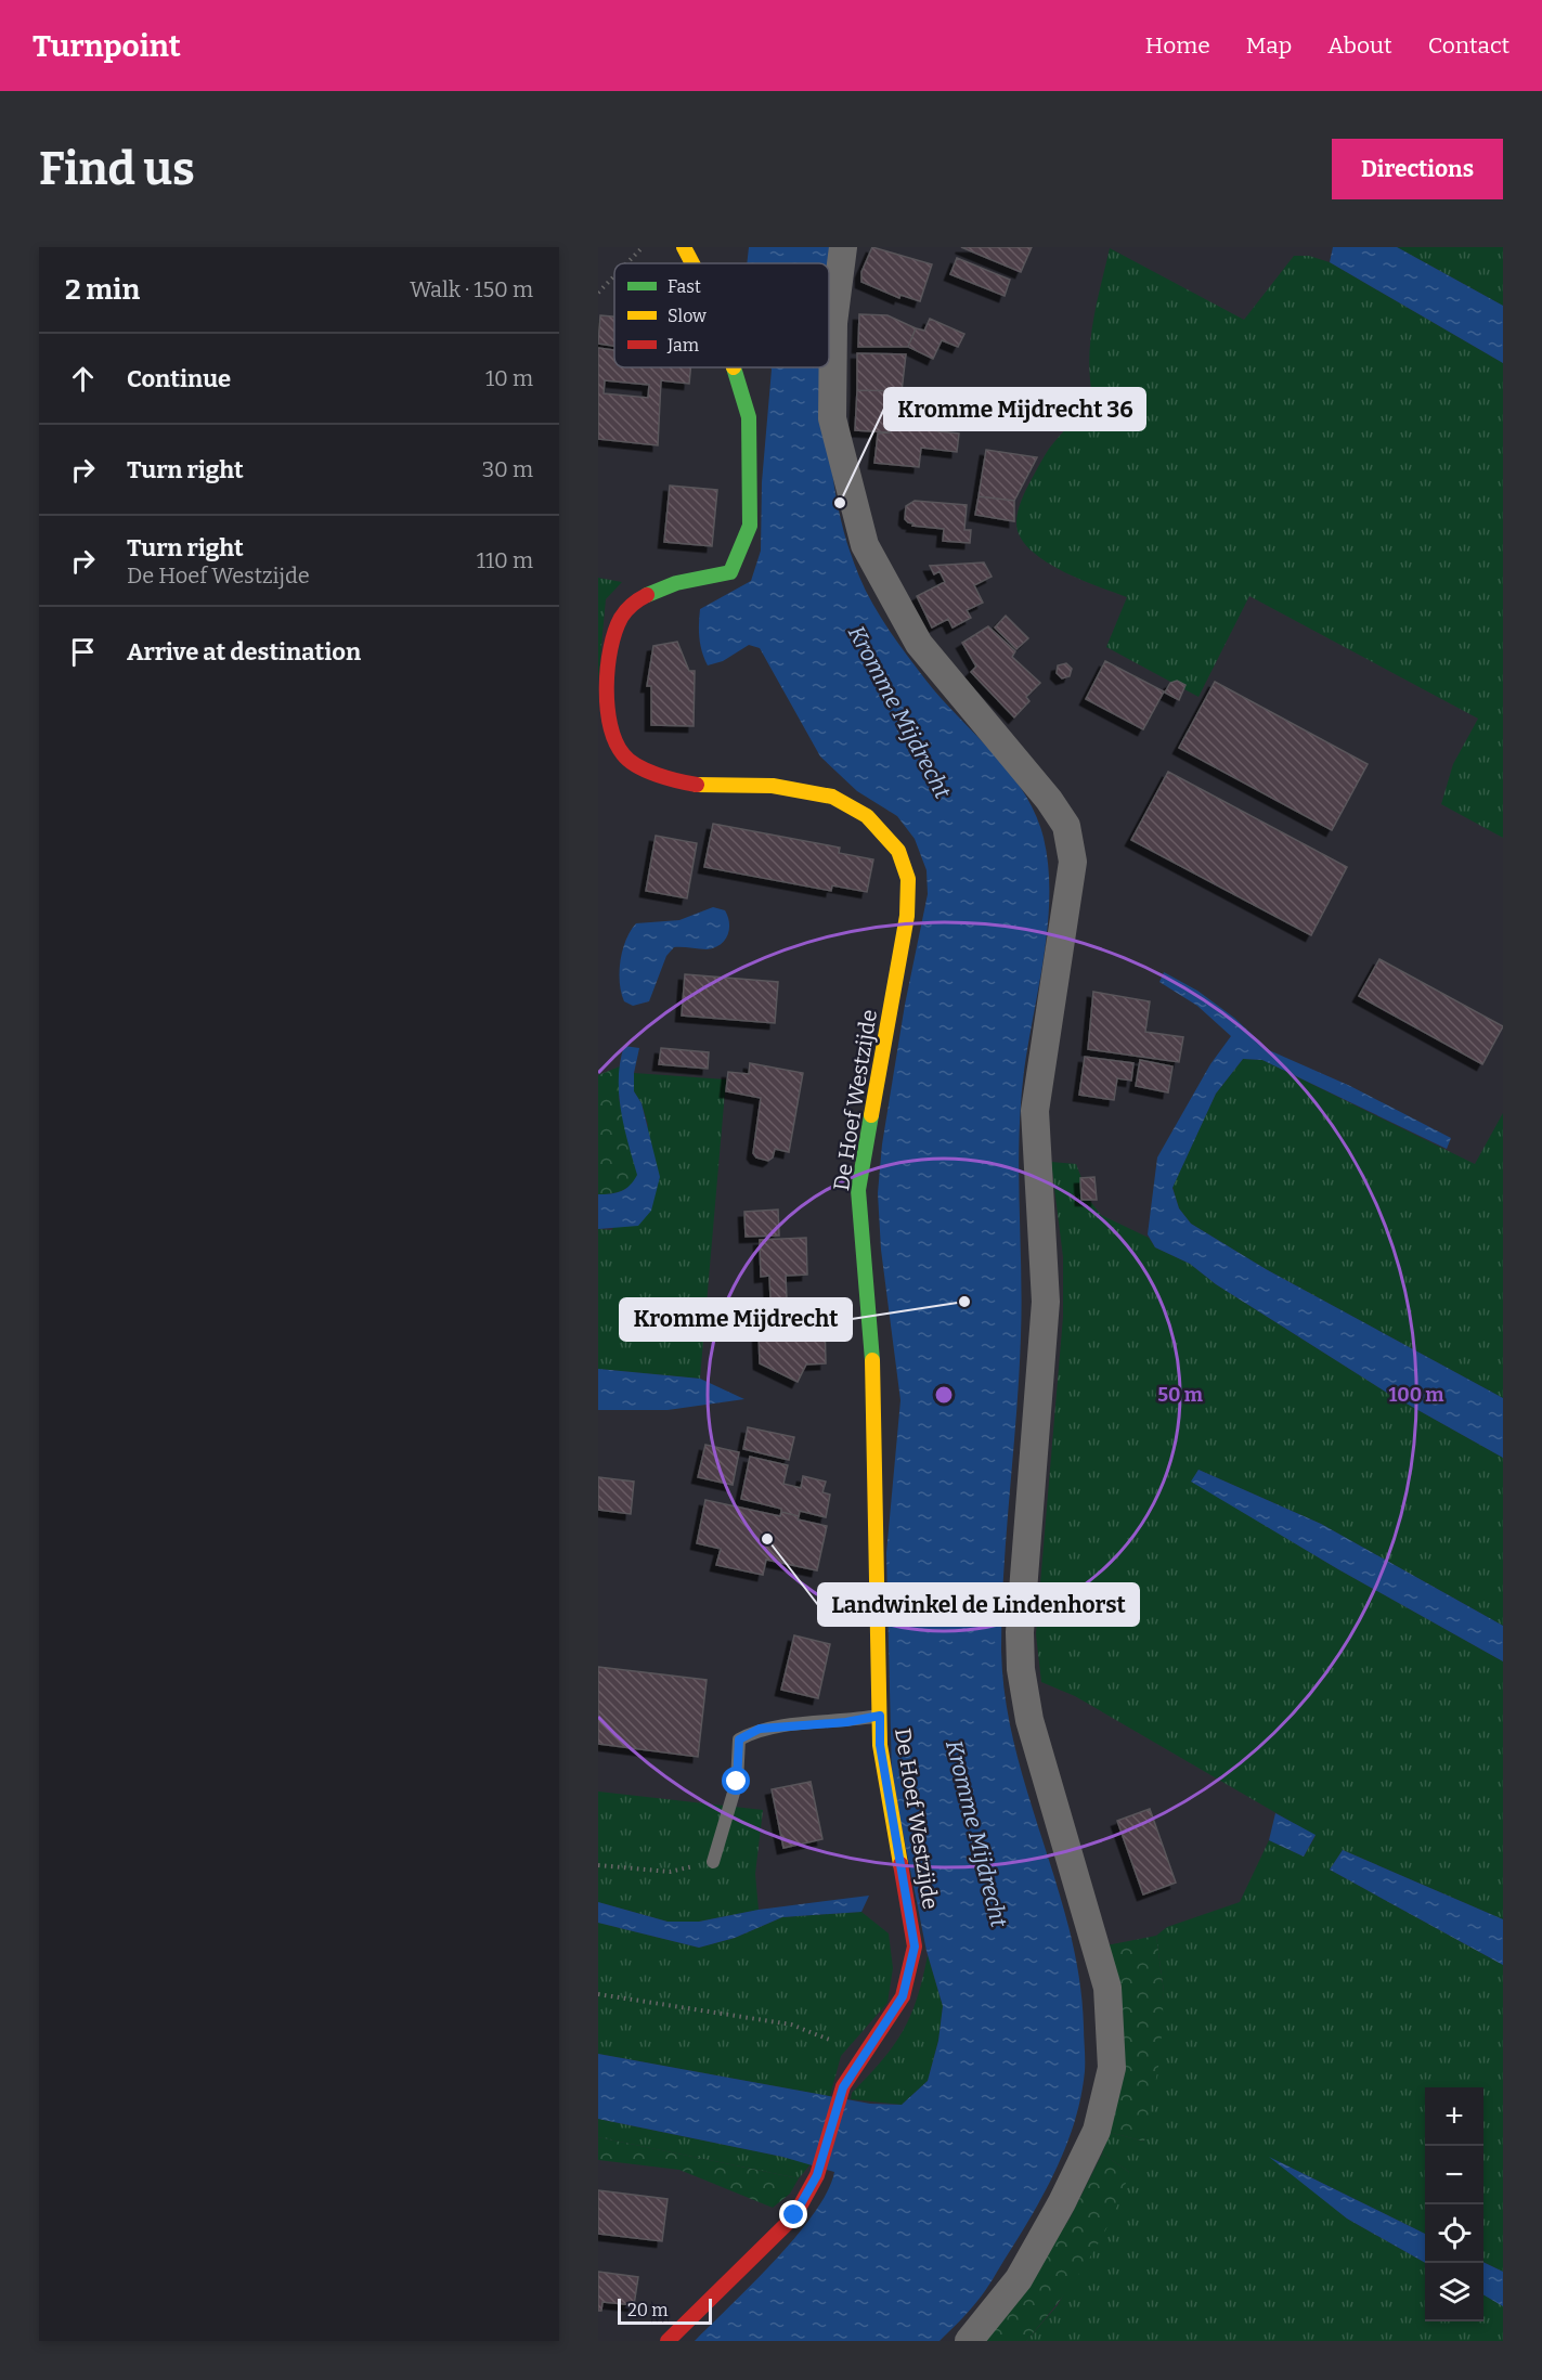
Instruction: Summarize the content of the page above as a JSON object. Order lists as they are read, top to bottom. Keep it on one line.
{"streets":{"street":["De Hoef Westzijde"]},"water":["Kromme Mijdrecht"],"places":["Kromme Mijdrecht 36","Kromme Mijdrecht","Landwinkel de Lindenhorst"],"legend":["Fast","Slow","Jam"],"scale_bar":"20 m","page":{"header":"Turnpoint","nav":["Home","Map","About","Contact"],"buttons":"Directions","title":"Find us","heading":["2 min","Walk · 150 m"],"list":[["Continue","10 m"],["Turn right","30 m"],["Turn right","De Hoef Westzijde","110 m"],"Arrive at destination"],"map_buttons":["+","−"],"scale":"20 m"},"rings":["50 m","100 m"]}
